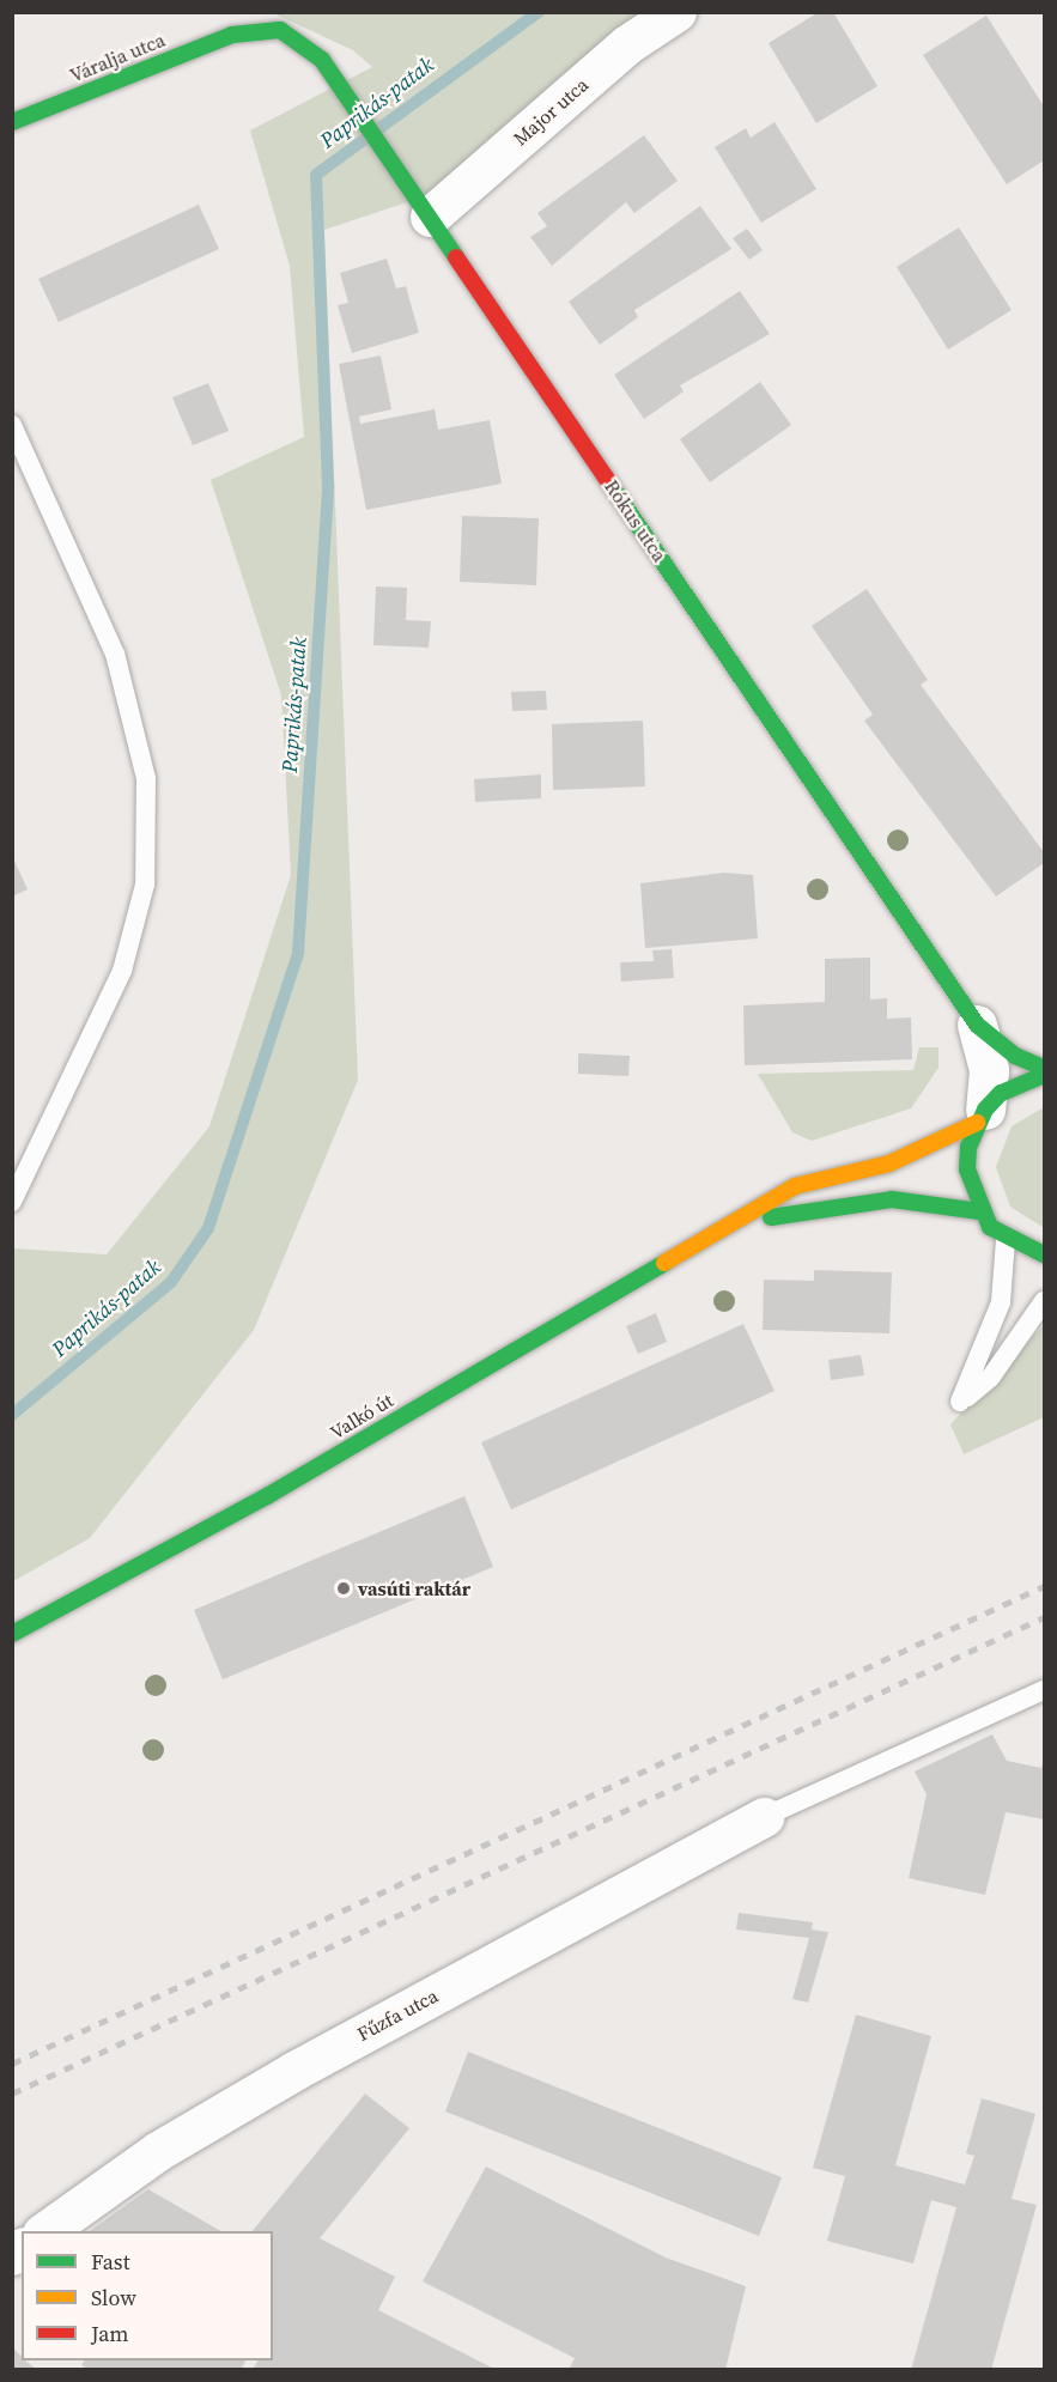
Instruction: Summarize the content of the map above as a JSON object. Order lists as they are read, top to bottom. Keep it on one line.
{"streets":{"street":["Váralja utca","Major utca","Rókus utca","Valkó út","Fűzfa utca"]},"crossings":[["Váralja utca","Rókus utca"],["Major utca","Rókus utca"],["Rókus utca","Valkó út"]],"water":["Paprikás-patak"],"places":["vasúti raktár"],"legend":["Fast","Slow","Jam"]}
